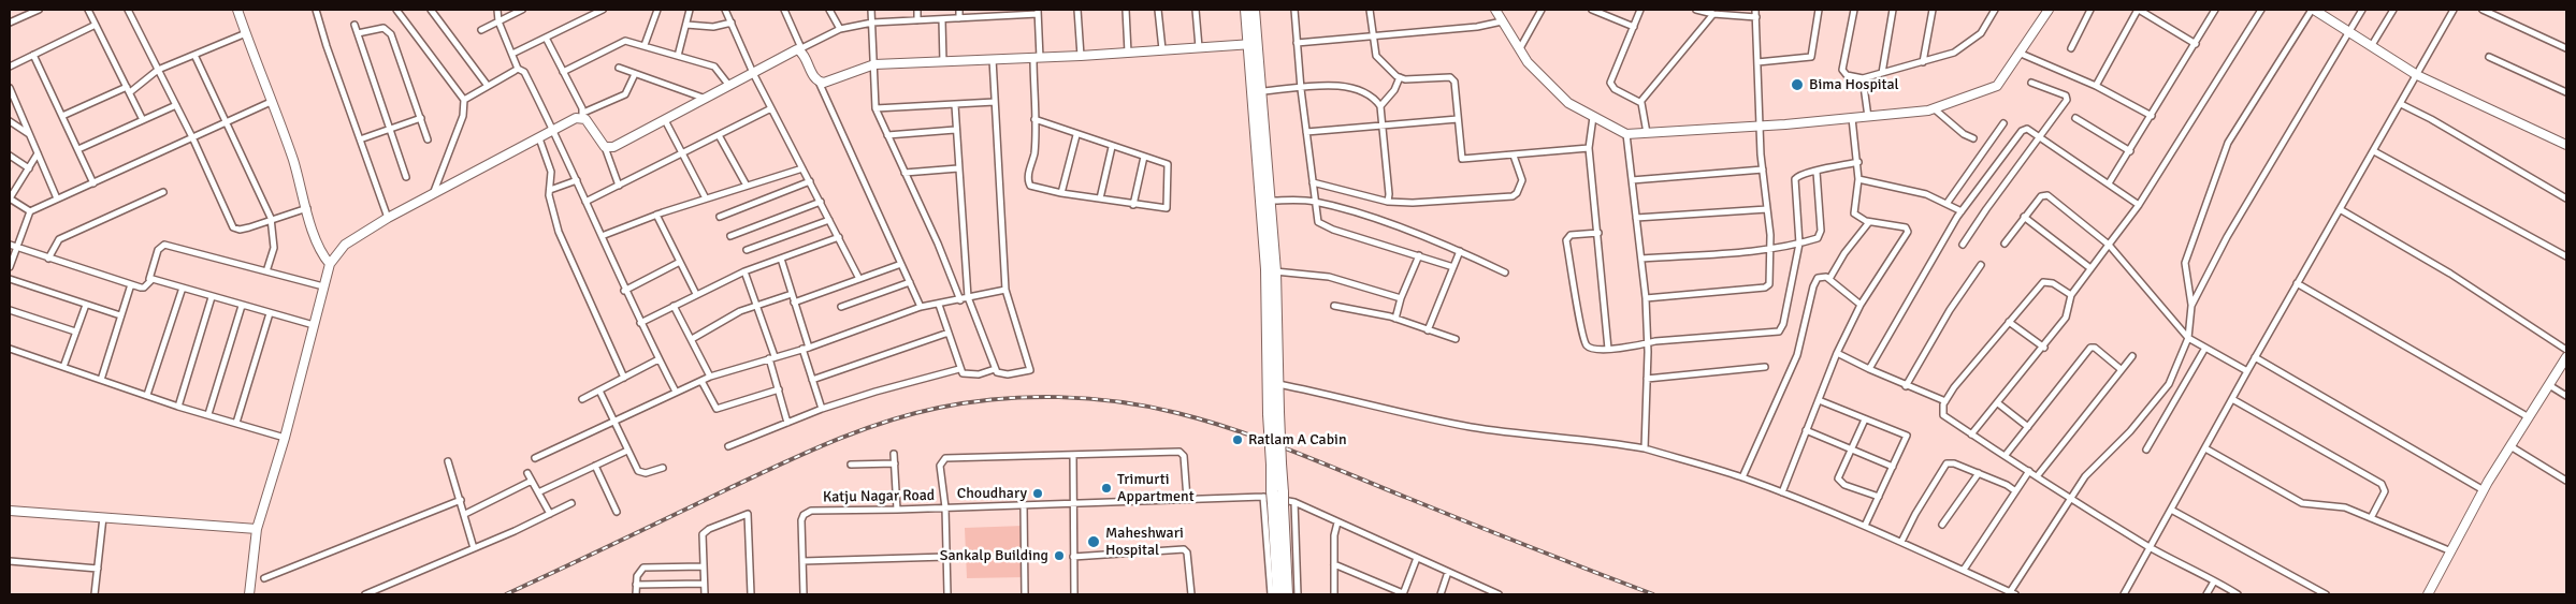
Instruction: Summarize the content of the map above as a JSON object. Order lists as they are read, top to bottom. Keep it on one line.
{"streets":{"street":["Katju Nagar Road"]},"places":["Bima Hospital","Ratlam A Cabin","Trimurti Appartment","Choudhary","Maheshwari Hospital","Sankalp Building"]}
